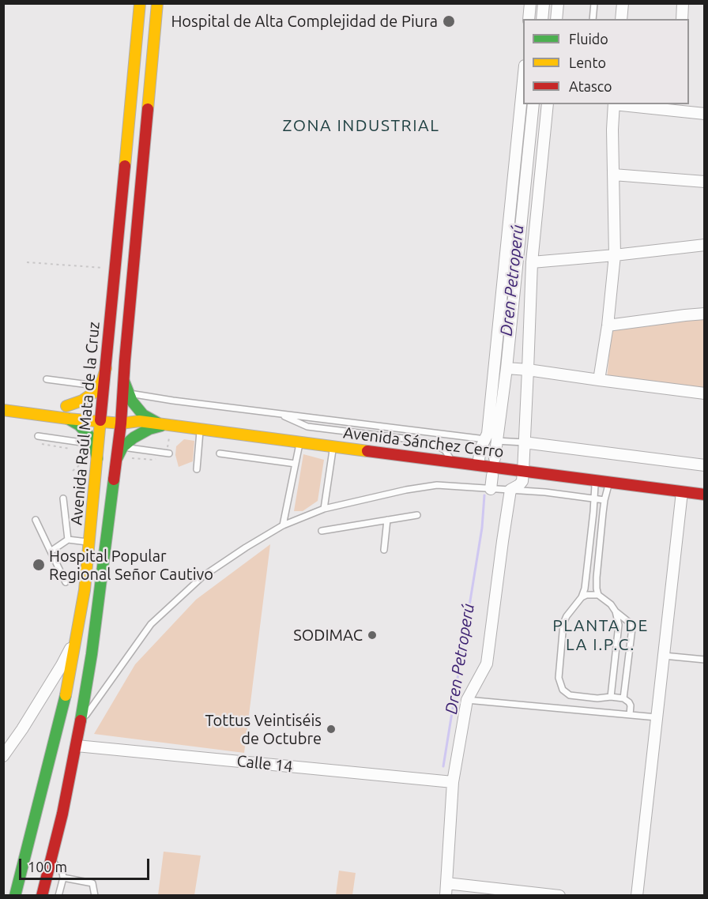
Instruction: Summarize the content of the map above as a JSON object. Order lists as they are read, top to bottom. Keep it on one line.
{"streets":{"main road":["Avenida Raúl Mata de la Cruz","Avenida Sánchez Cerro"],"street":["Calle 14"]},"crossings":[["Avenida Raúl Mata de la Cruz","Avenida Sánchez Cerro"],["Avenida Raúl Mata de la Cruz","Calle 14"]],"districts":["ZONA INDUSTRIAL","PLANTA DE LA I.P.C."],"water":["Dren Petroperú"],"places":["Hospital de Alta Complejidad de Piura","Hospital Popular Regional Señor Cautivo","SODIMAC","Tottus Veintiséis de Octubre"],"legend":["Fluido","Lento","Atasco"],"scale_bar":"100 m"}
